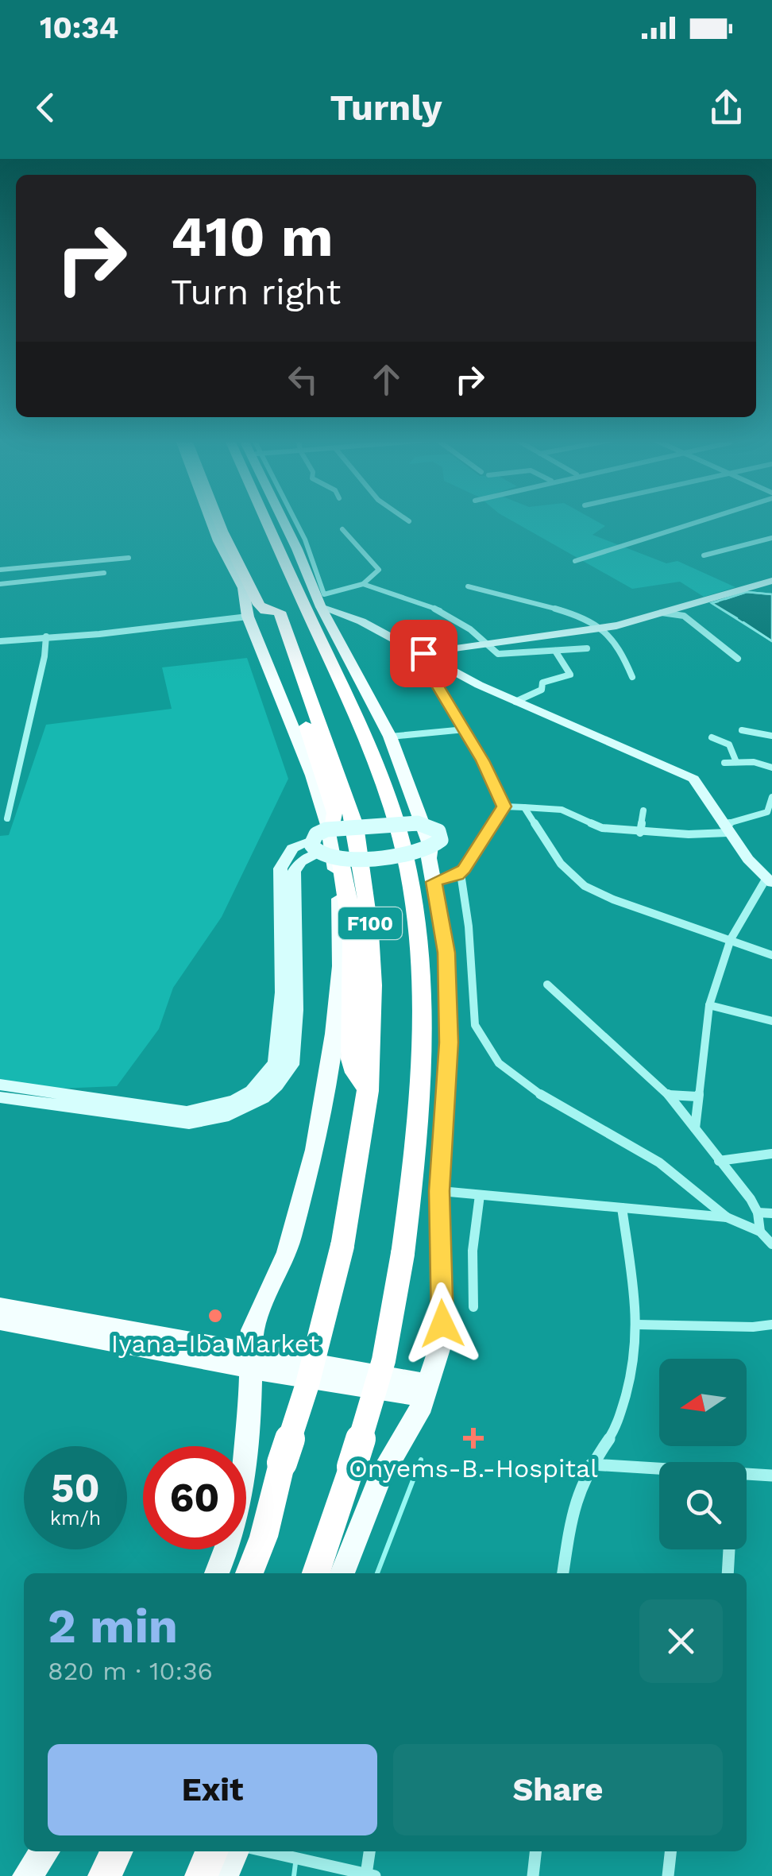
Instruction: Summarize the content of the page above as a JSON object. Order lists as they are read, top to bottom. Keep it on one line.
{"streets":{"highway":["F100"]},"places":{"other":["Iyana-Iba Market"],"health":["Onyems-B.-Hospital"]},"north":"left","page":{"status":"10:34","header":"Turnly","turn":["410 m","Turn right"],"speed":"50 km/h","limit":"60","heading":["2 min","820 m · 10:36"],"buttons":["Exit","Share"]}}
